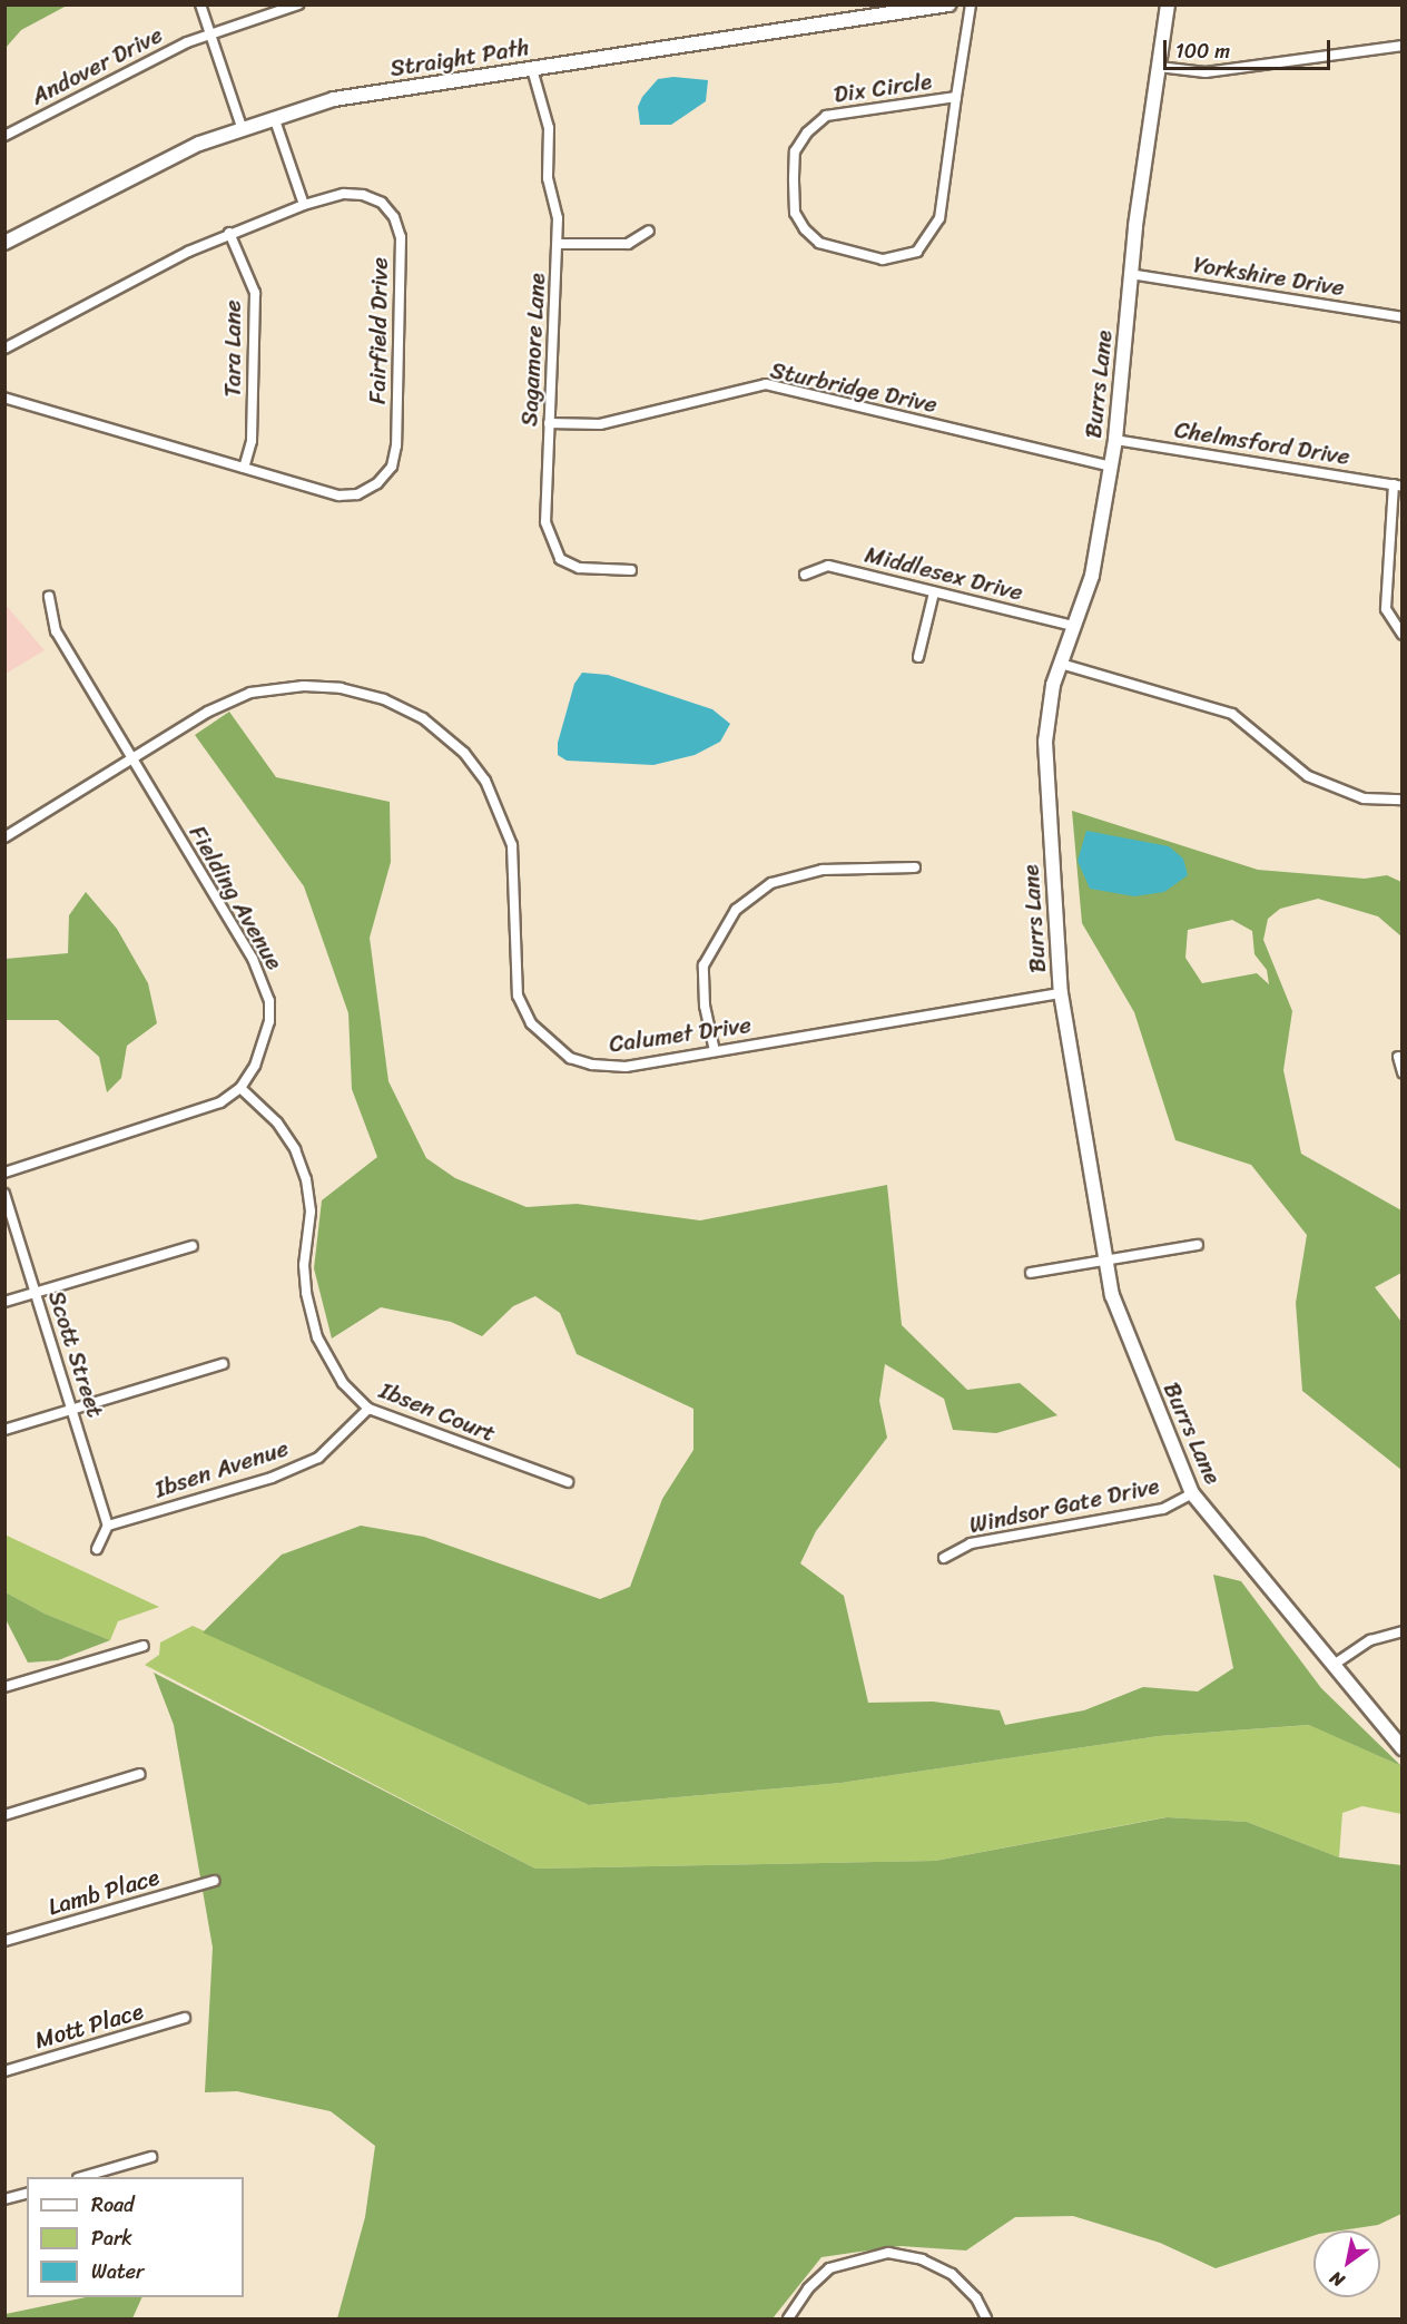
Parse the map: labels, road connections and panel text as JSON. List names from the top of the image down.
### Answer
{
  "streets": {
    "street": [
      "Straight Path",
      "Andover Drive",
      "Dix Circle",
      "Yorkshire Drive",
      "Fairfield Drive",
      "Tara Lane",
      "Sagamore Lane",
      "Burrs Lane",
      "Sturbridge Drive",
      "Chelmsford Drive",
      "Middlesex Drive",
      "Fielding Avenue",
      "Calumet Drive",
      "Scott Street",
      "Ibsen Court",
      "Ibsen Avenue",
      "Windsor Gate Drive",
      "Lamb Place",
      "Mott Place"
    ]
  },
  "crossings": [
    ["Straight Path", "Sagamore Lane"],
    ["Yorkshire Drive", "Burrs Lane"],
    ["Fairfield Drive", "Tara Lane"],
    ["Sagamore Lane", "Sturbridge Drive"],
    ["Burrs Lane", "Sturbridge Drive"],
    ["Burrs Lane", "Chelmsford Drive"],
    ["Burrs Lane", "Middlesex Drive"],
    ["Burrs Lane", "Calumet Drive"],
    ["Burrs Lane", "Windsor Gate Drive"],
    ["Fielding Avenue", "Calumet Drive"],
    ["Fielding Avenue", "Ibsen Court"],
    ["Scott Street", "Ibsen Avenue"],
    ["Ibsen Court", "Ibsen Avenue"]
  ],
  "legend": ["Road", "Park", "Water"],
  "scale_bar": "100 m",
  "north": "bottom left"
}
